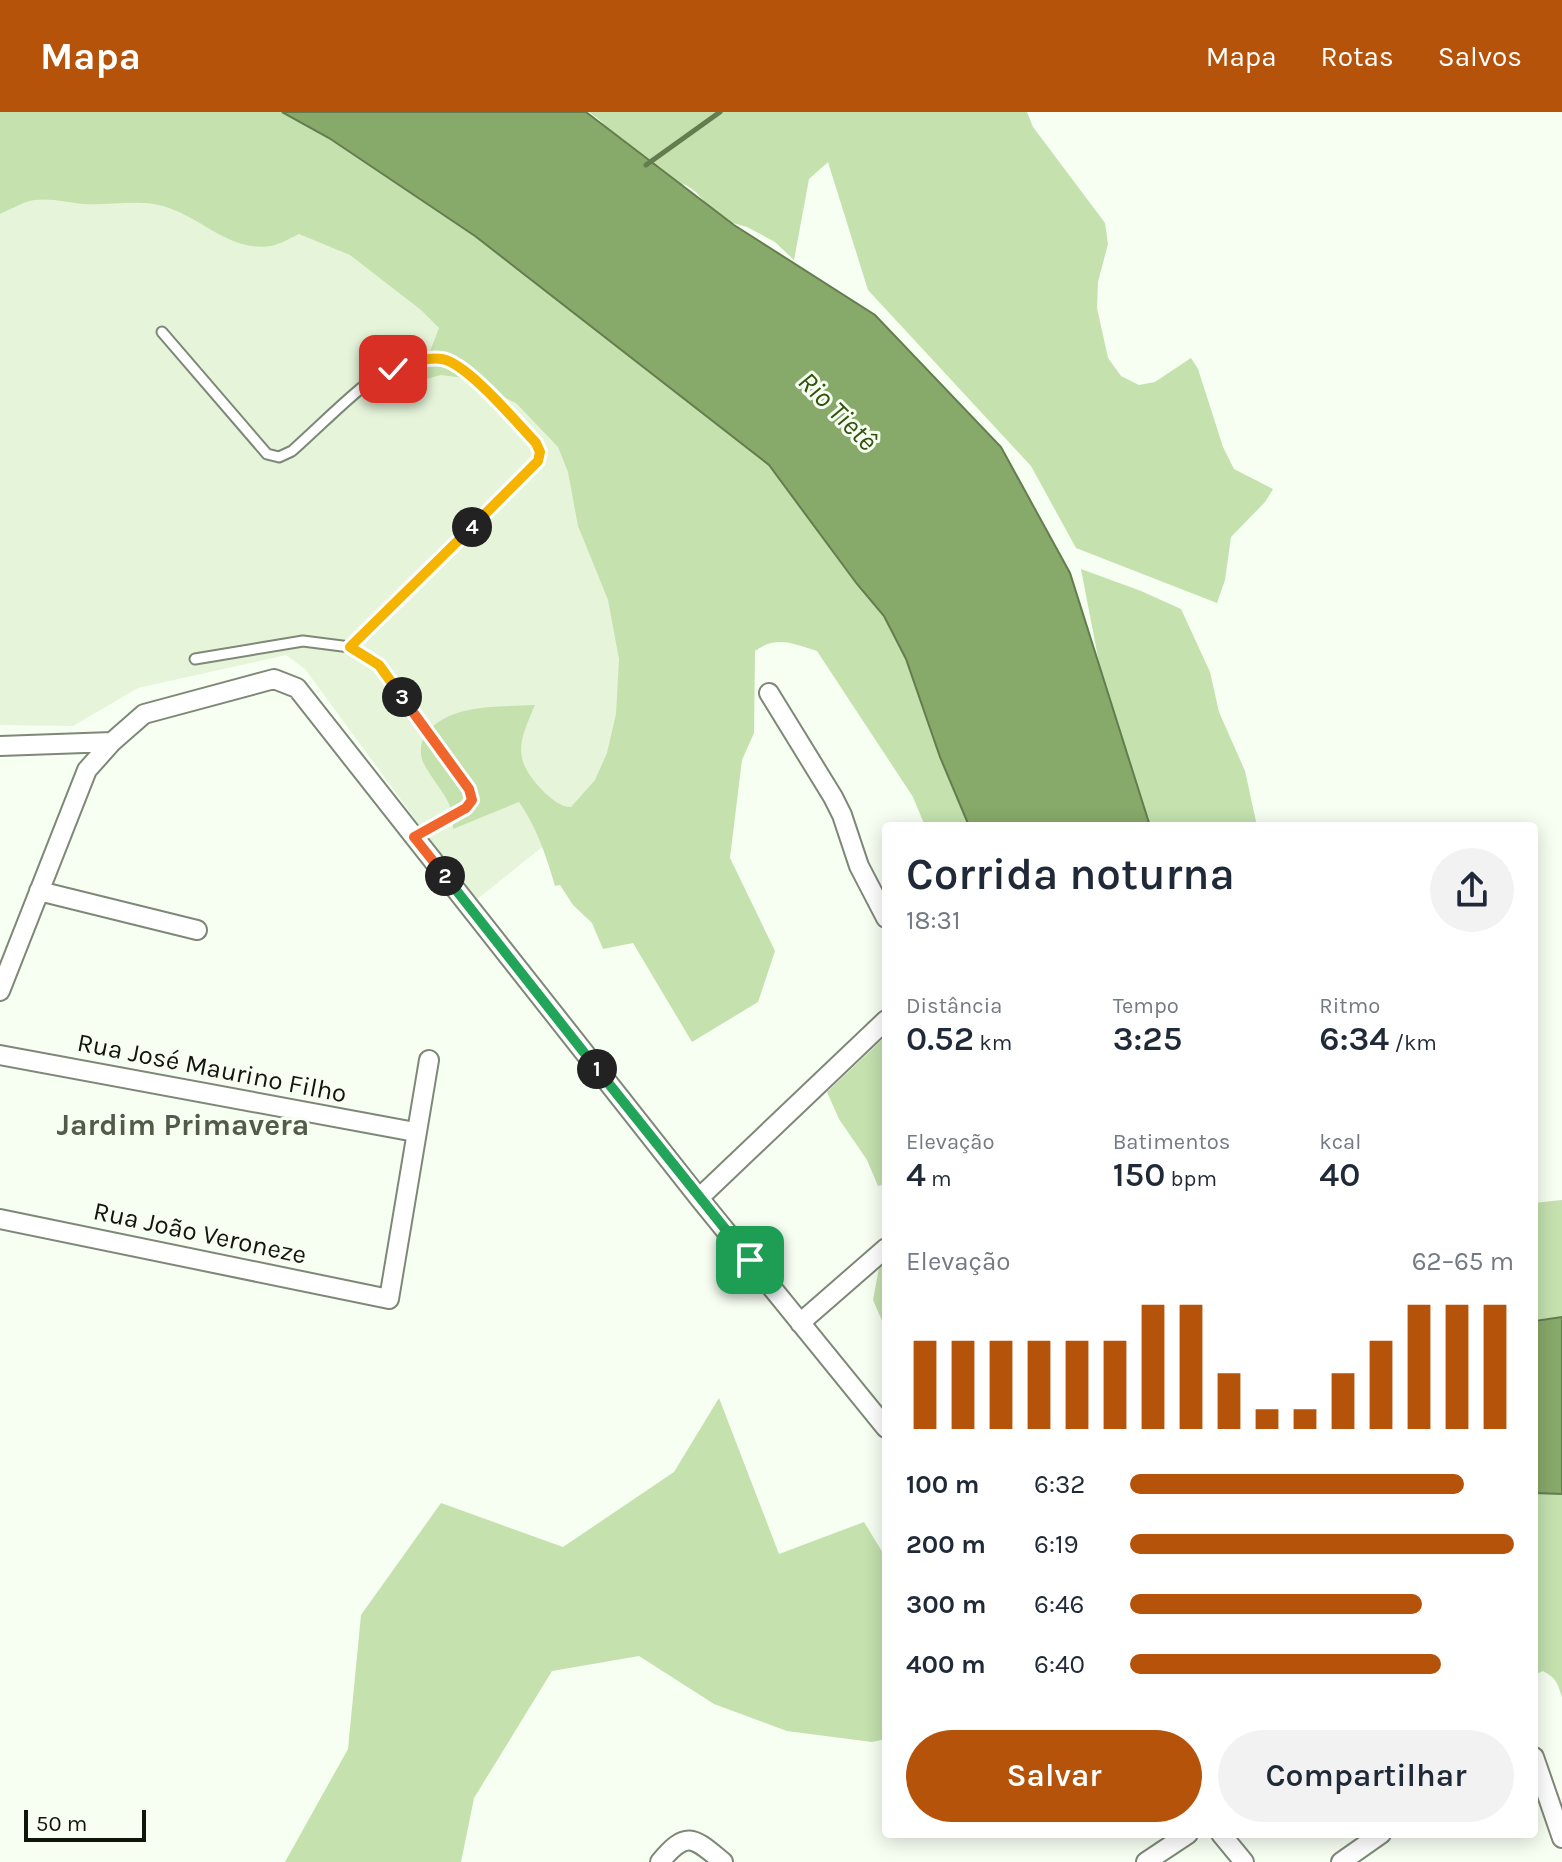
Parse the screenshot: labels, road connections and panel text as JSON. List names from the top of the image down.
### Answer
{
  "streets": {
    "street": ["Rua José Maurino Filho", "Rua João Veroneze"]
  },
  "crossings": [
    ["Rua José Maurino Filho", "Rua João Veroneze"]
  ],
  "districts": ["Jardim Primavera"],
  "water": ["Rio Tietê"],
  "scale_bar": "50 m",
  "page": {
    "header": "Mapa",
    "nav": ["Mapa", "Rotas", "Salvos"],
    "pins": [
      "4",
      "3",
      "2",
      "1"
    ],
    "heading": ["Corrida noturna", "18:31"],
    "stats": [
      ["Distância", "0.52 km"],
      ["Tempo", "3:25"],
      ["Ritmo", "6:34 /km"],
      ["Elevação", "4 m"],
      ["Batimentos", "150 bpm"],
      ["kcal", "40"]
    ],
    "chart": ["Elevação", "62–65 m"],
    "list": [
      {
        "name": "100 m",
        "note": "6:32"
      },
      {
        "name": "200 m",
        "note": "6:19"
      },
      {
        "name": "300 m",
        "note": "6:46"
      },
      {
        "name": "400 m",
        "note": "6:40"
      }
    ],
    "buttons": ["Salvar", "Compartilhar"],
    "scale": "50 m"
  }
}
